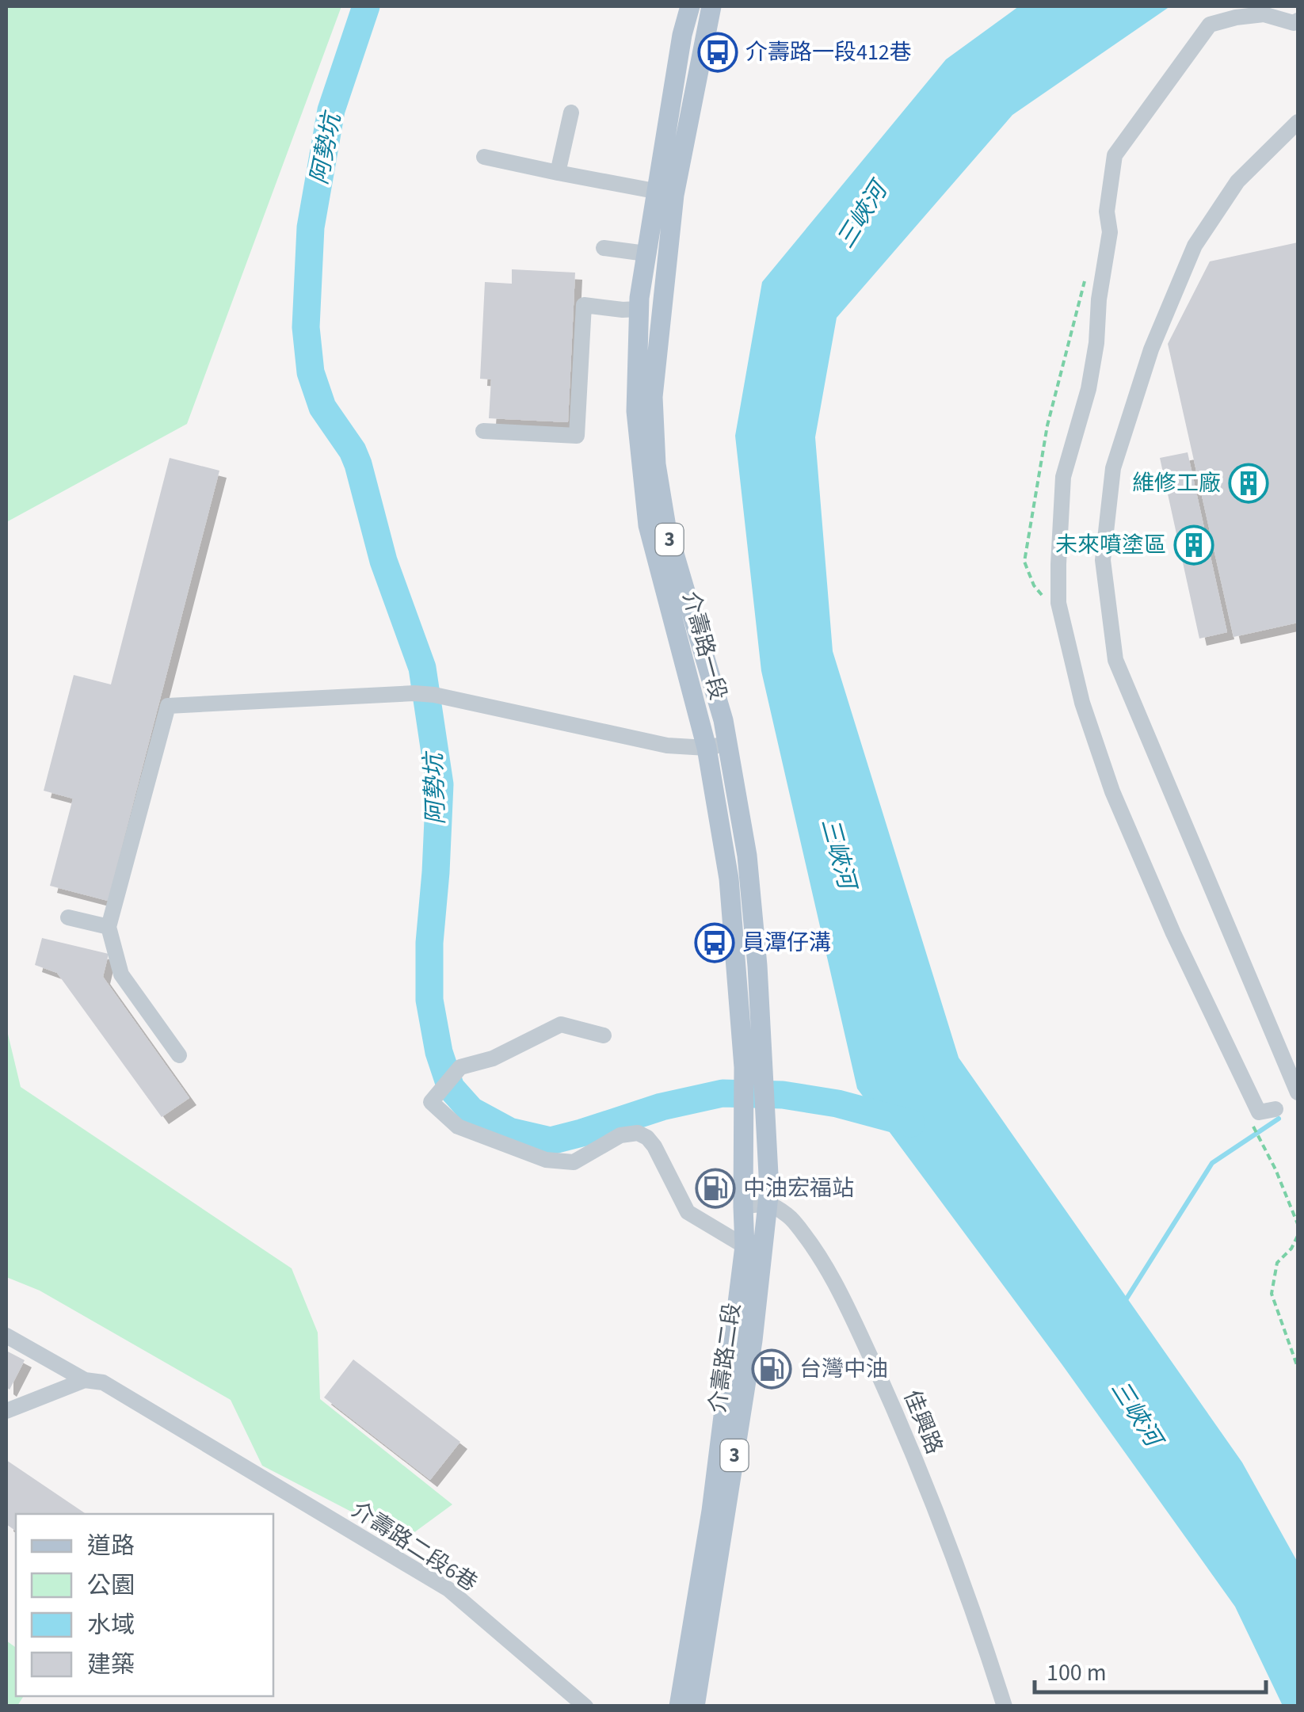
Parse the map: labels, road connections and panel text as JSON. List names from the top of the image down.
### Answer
{
  "streets": {
    "main road": ["3", "介壽路一段", "介壽路二段"],
    "street": ["佳興路", "介壽路二段6巷"]
  },
  "crossings": [
    ["介壽路一段", "介壽路二段"],
    ["介壽路一段", "佳興路"],
    ["介壽路二段", "佳興路"]
  ],
  "water": ["阿勢坑", "三峽河"],
  "places": {
    "bus stop": ["介壽路一段412巷", "員潭仔溝"],
    "building": ["維修工廠", "未來噴塗區"],
    "fuel station": ["中油宏福站", "台灣中油"]
  },
  "legend": [
    "道路",
    "公園",
    "水域",
    "建築"
  ],
  "scale_bar": "100 m"
}
